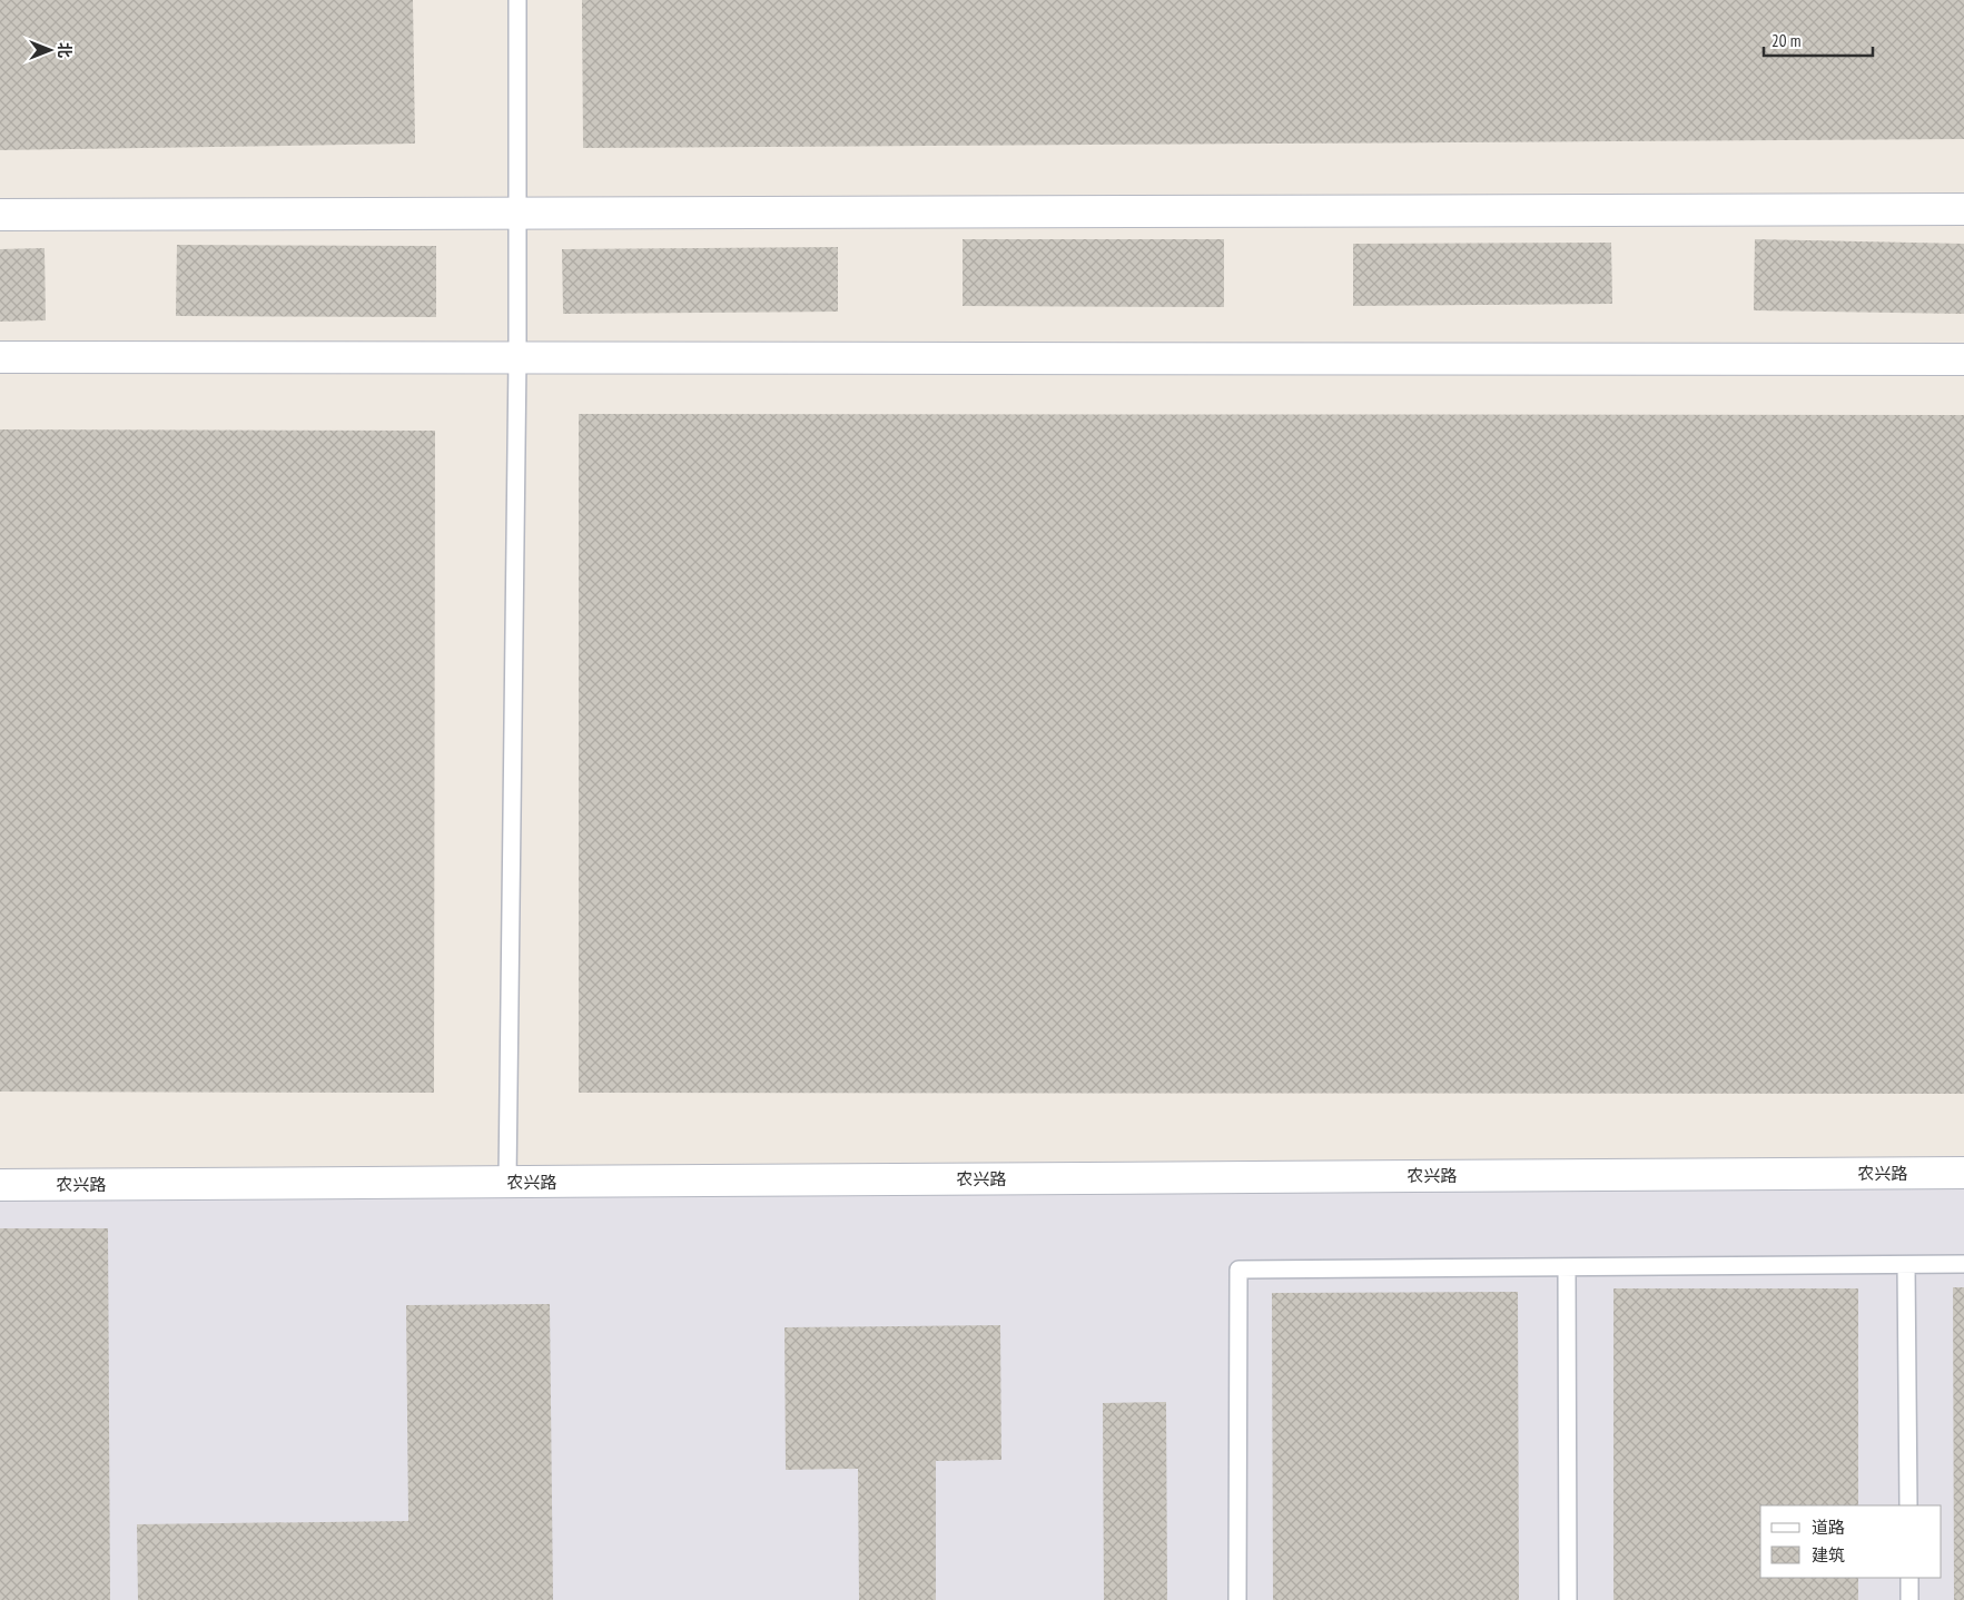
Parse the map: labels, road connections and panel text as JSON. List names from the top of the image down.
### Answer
{
  "streets": {
    "street": ["农兴路"]
  },
  "legend": ["道路", "建筑"],
  "scale_bar": "20 m",
  "north": "right"
}
